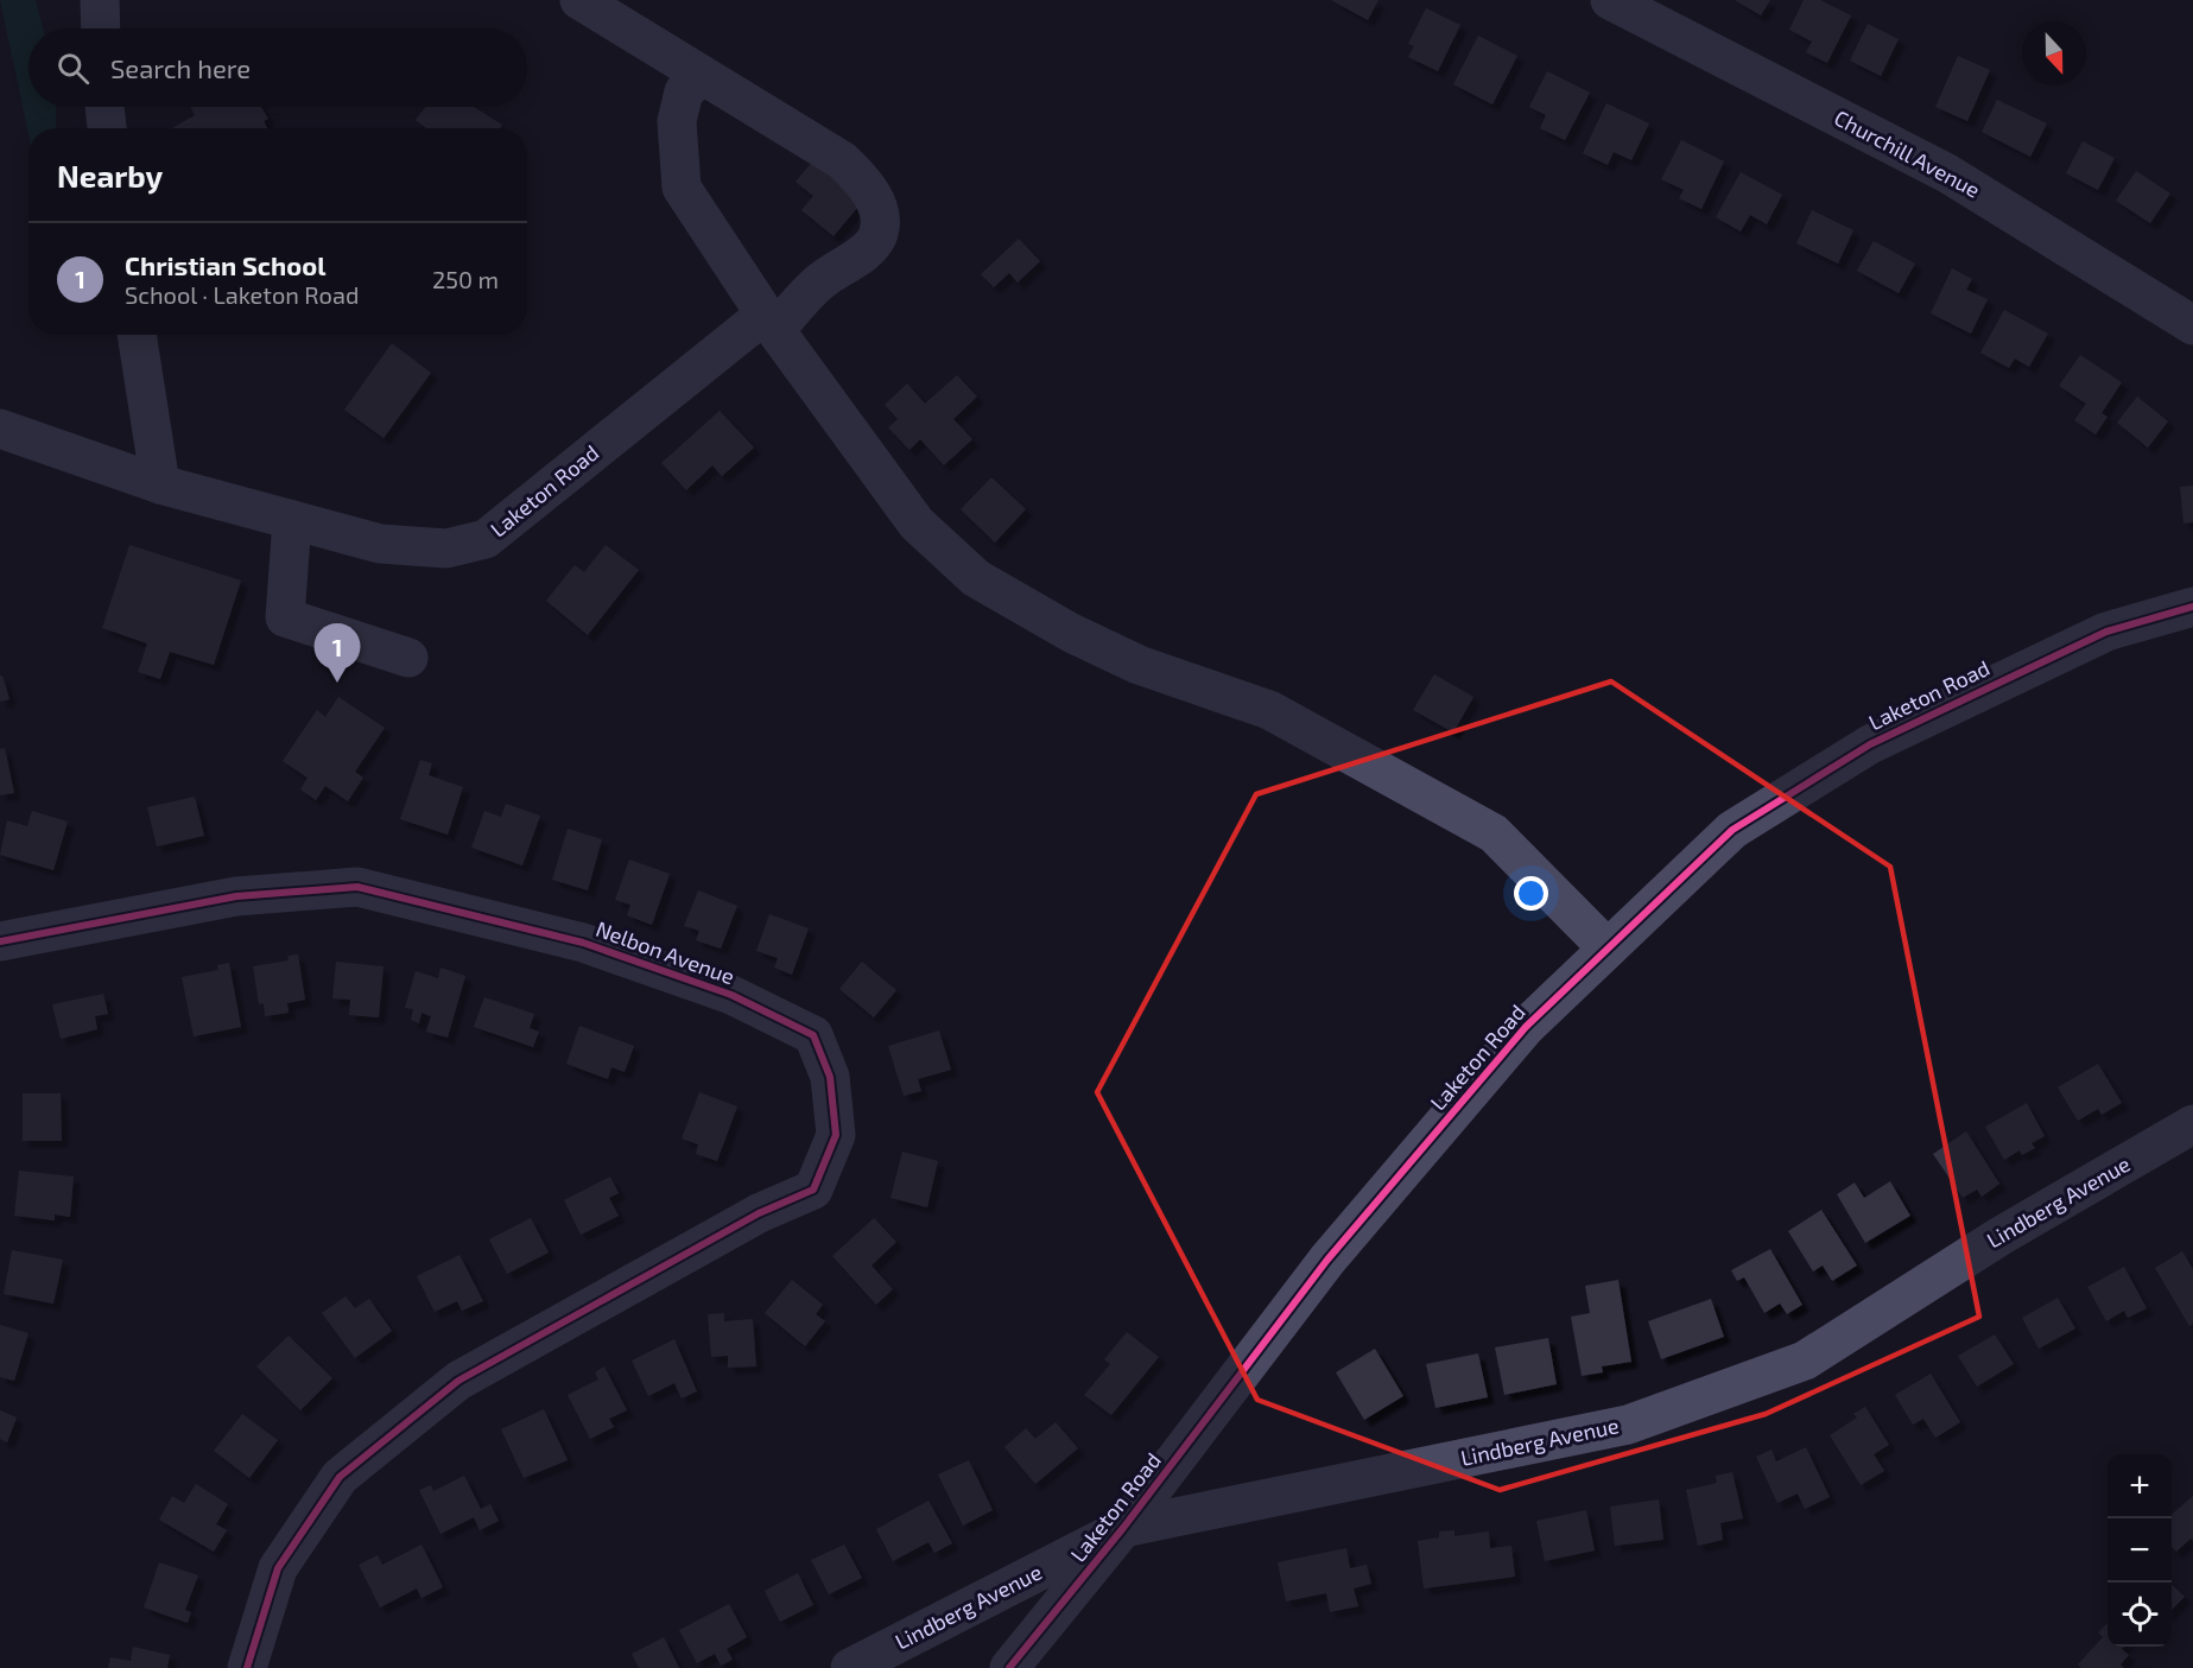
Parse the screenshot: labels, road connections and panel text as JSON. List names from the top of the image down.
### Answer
{
  "streets": {
    "street": [
      "Churchill Avenue",
      "Laketon Road",
      "Nelbon Avenue",
      "Lindberg Avenue"
    ]
  },
  "crossings": [
    ["Laketon Road", "Lindberg Avenue"]
  ],
  "north": "bottom",
  "page": {
    "search": "Search here",
    "heading": "Nearby",
    "list": [
      {
        "mark": "1",
        "name": "Christian School",
        "note": "School · Laketon Road",
        "value": "250 m"
      }
    ],
    "pins": "1",
    "map_buttons": ["+", "−"]
  }
}
